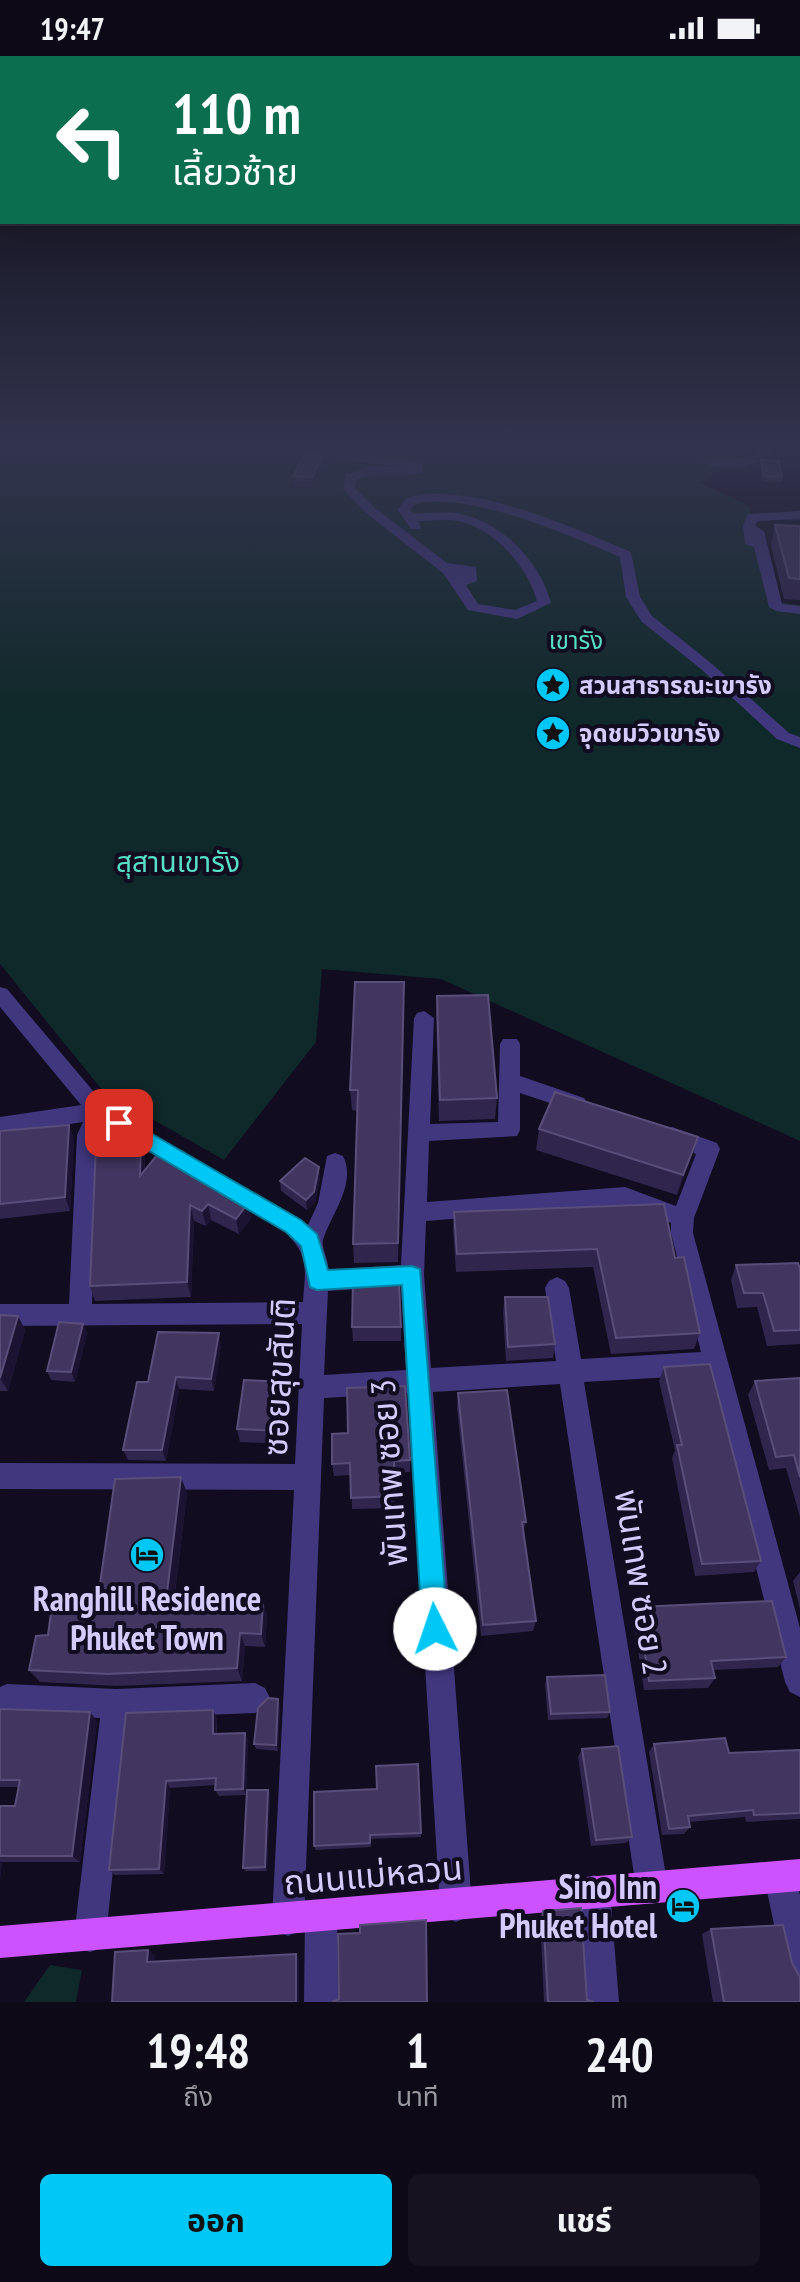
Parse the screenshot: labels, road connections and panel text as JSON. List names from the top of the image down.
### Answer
{
  "streets": {
    "main road": ["ถนนแม่หลวน"],
    "street": ["ซอยสุขสันติ", "พันเทพ ซอย 3", "พันเทพ ซอย 2"]
  },
  "crossings": [
    ["ซอยสุขสันติ", "ถนนแม่หลวน"],
    ["พันเทพ ซอย 3", "ถนนแม่หลวน"],
    ["พันเทพ ซอย 2", "ถนนแม่หลวน"]
  ],
  "parks": ["เขารัง", "สุสานเขารัง"],
  "places": {
    "place": ["สวนสาธารณะเขารัง", "จุดชมวิวเขารัง"],
    "hotel": ["Ranghill Residence Phuket Town", "Sino Inn Phuket Hotel"]
  },
  "page": {
    "status": "19:47",
    "turn": ["110 m", "เลี้ยวซ้าย"],
    "eta": [
      "19:48",
      "ถึง",
      "1",
      "นาที",
      "240",
      "m"
    ],
    "buttons": ["ออก", "แชร์"]
  }
}
